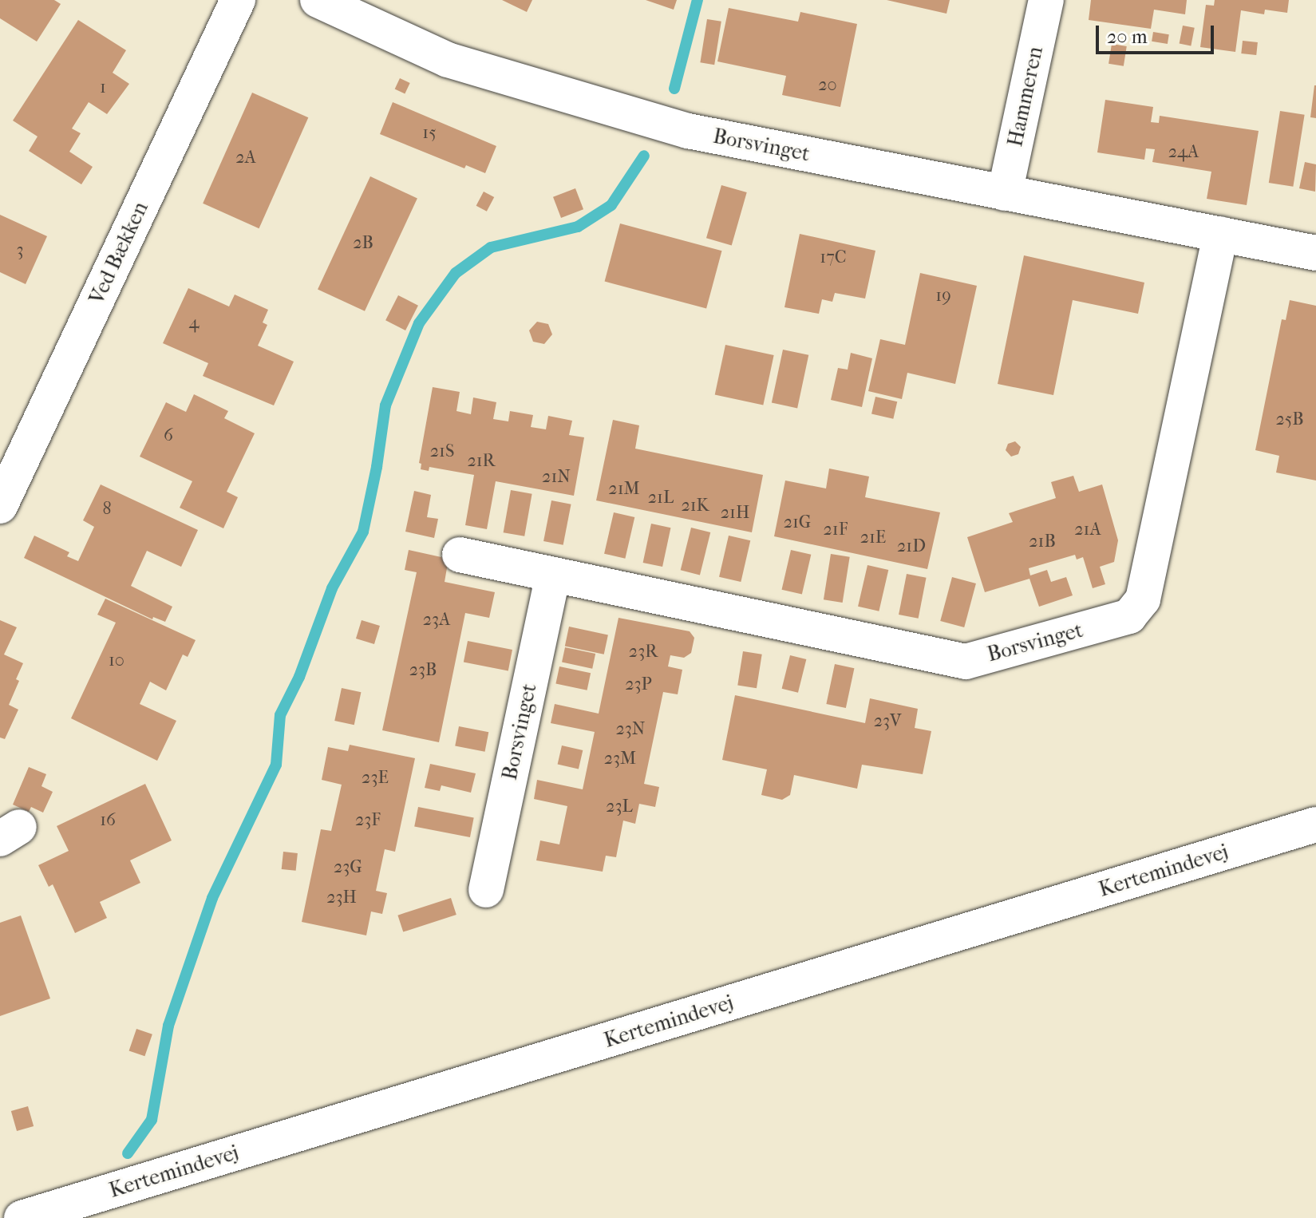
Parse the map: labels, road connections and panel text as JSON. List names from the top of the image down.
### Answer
{
  "streets": {
    "street": [
      "Hammeren",
      "Borsvinget",
      "Ved Bækken",
      "Kertemindevej"
    ]
  },
  "crossings": [
    ["Hammeren", "Borsvinget"]
  ],
  "house_numbers": [
    "20",
    "1",
    "15",
    "24A",
    "2A",
    "2B",
    "3",
    "17C",
    "19",
    "4",
    "25B",
    "6",
    "21S",
    "21R",
    "21N",
    "21M",
    "21L",
    "21K",
    "8",
    "21H",
    "21G",
    "21F",
    "21A",
    "21E",
    "21B",
    "21D",
    "23A",
    "23R",
    "10",
    "23B",
    "23P",
    "23V",
    "23N",
    "23M",
    "23E",
    "23L",
    "16",
    "23F",
    "23G",
    "23H"
  ],
  "scale_bar": "20 m"
}
